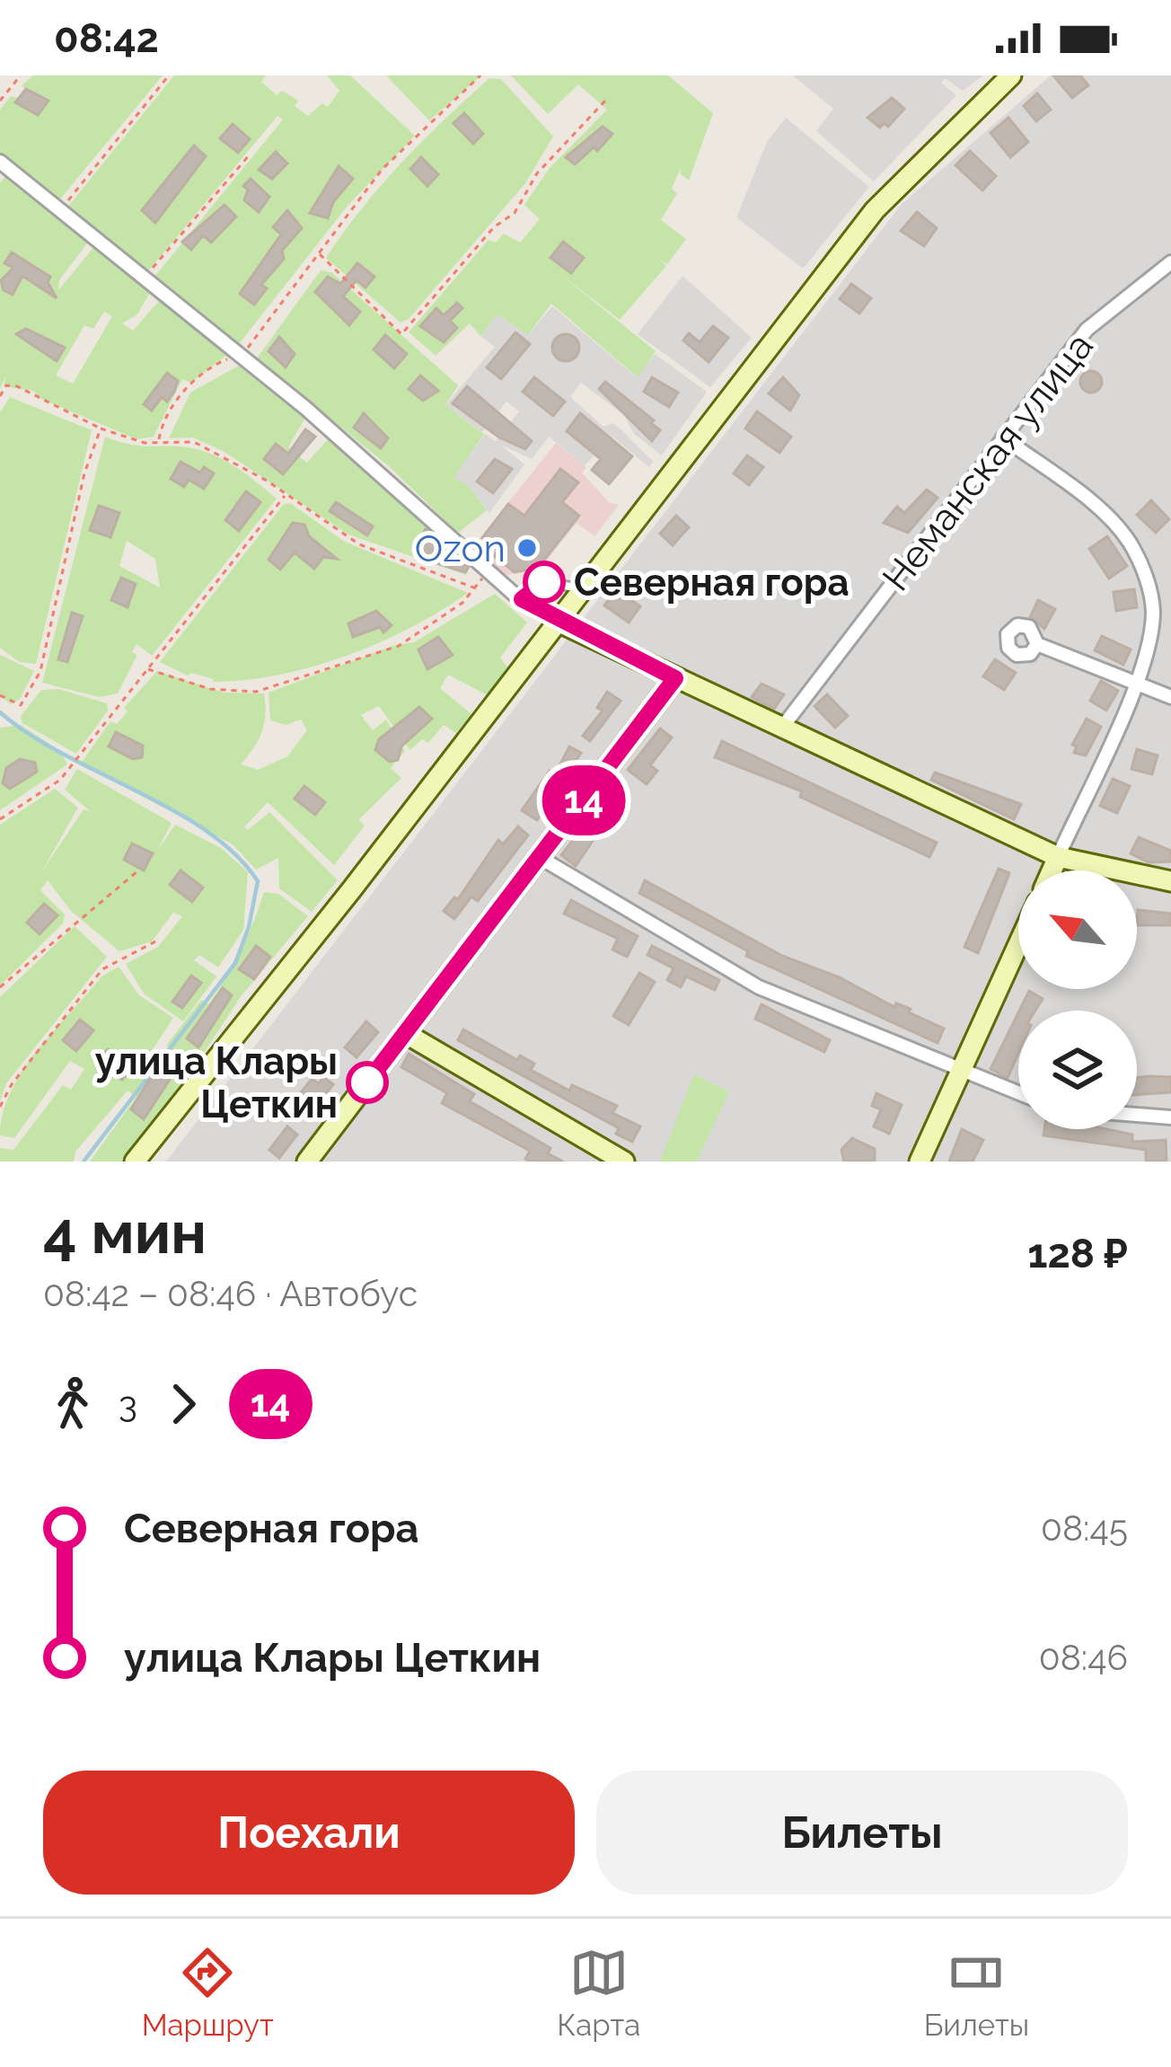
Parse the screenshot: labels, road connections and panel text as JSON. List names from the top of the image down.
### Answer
{
  "streets": {
    "street": ["Неманская улица"]
  },
  "places": ["Ozon", "Северная гора", "улица Клары Цеткин"],
  "lines": ["bus line 14"],
  "north": "top left",
  "page": {
    "status": "08:42",
    "on_map": "14",
    "heading": ["4 мин", "08:42 – 08:46 · Автобус", "128 ₽"],
    "legs": ["3", "14"],
    "list": [
      {
        "name": "Северная гора",
        "value": "08:45"
      },
      {
        "name": "улица Клары Цеткин",
        "value": "08:46"
      }
    ],
    "buttons": ["Поехали", "Билеты"],
    "tabs": ["Маршрут", "Карта", "Билеты"]
  }
}
